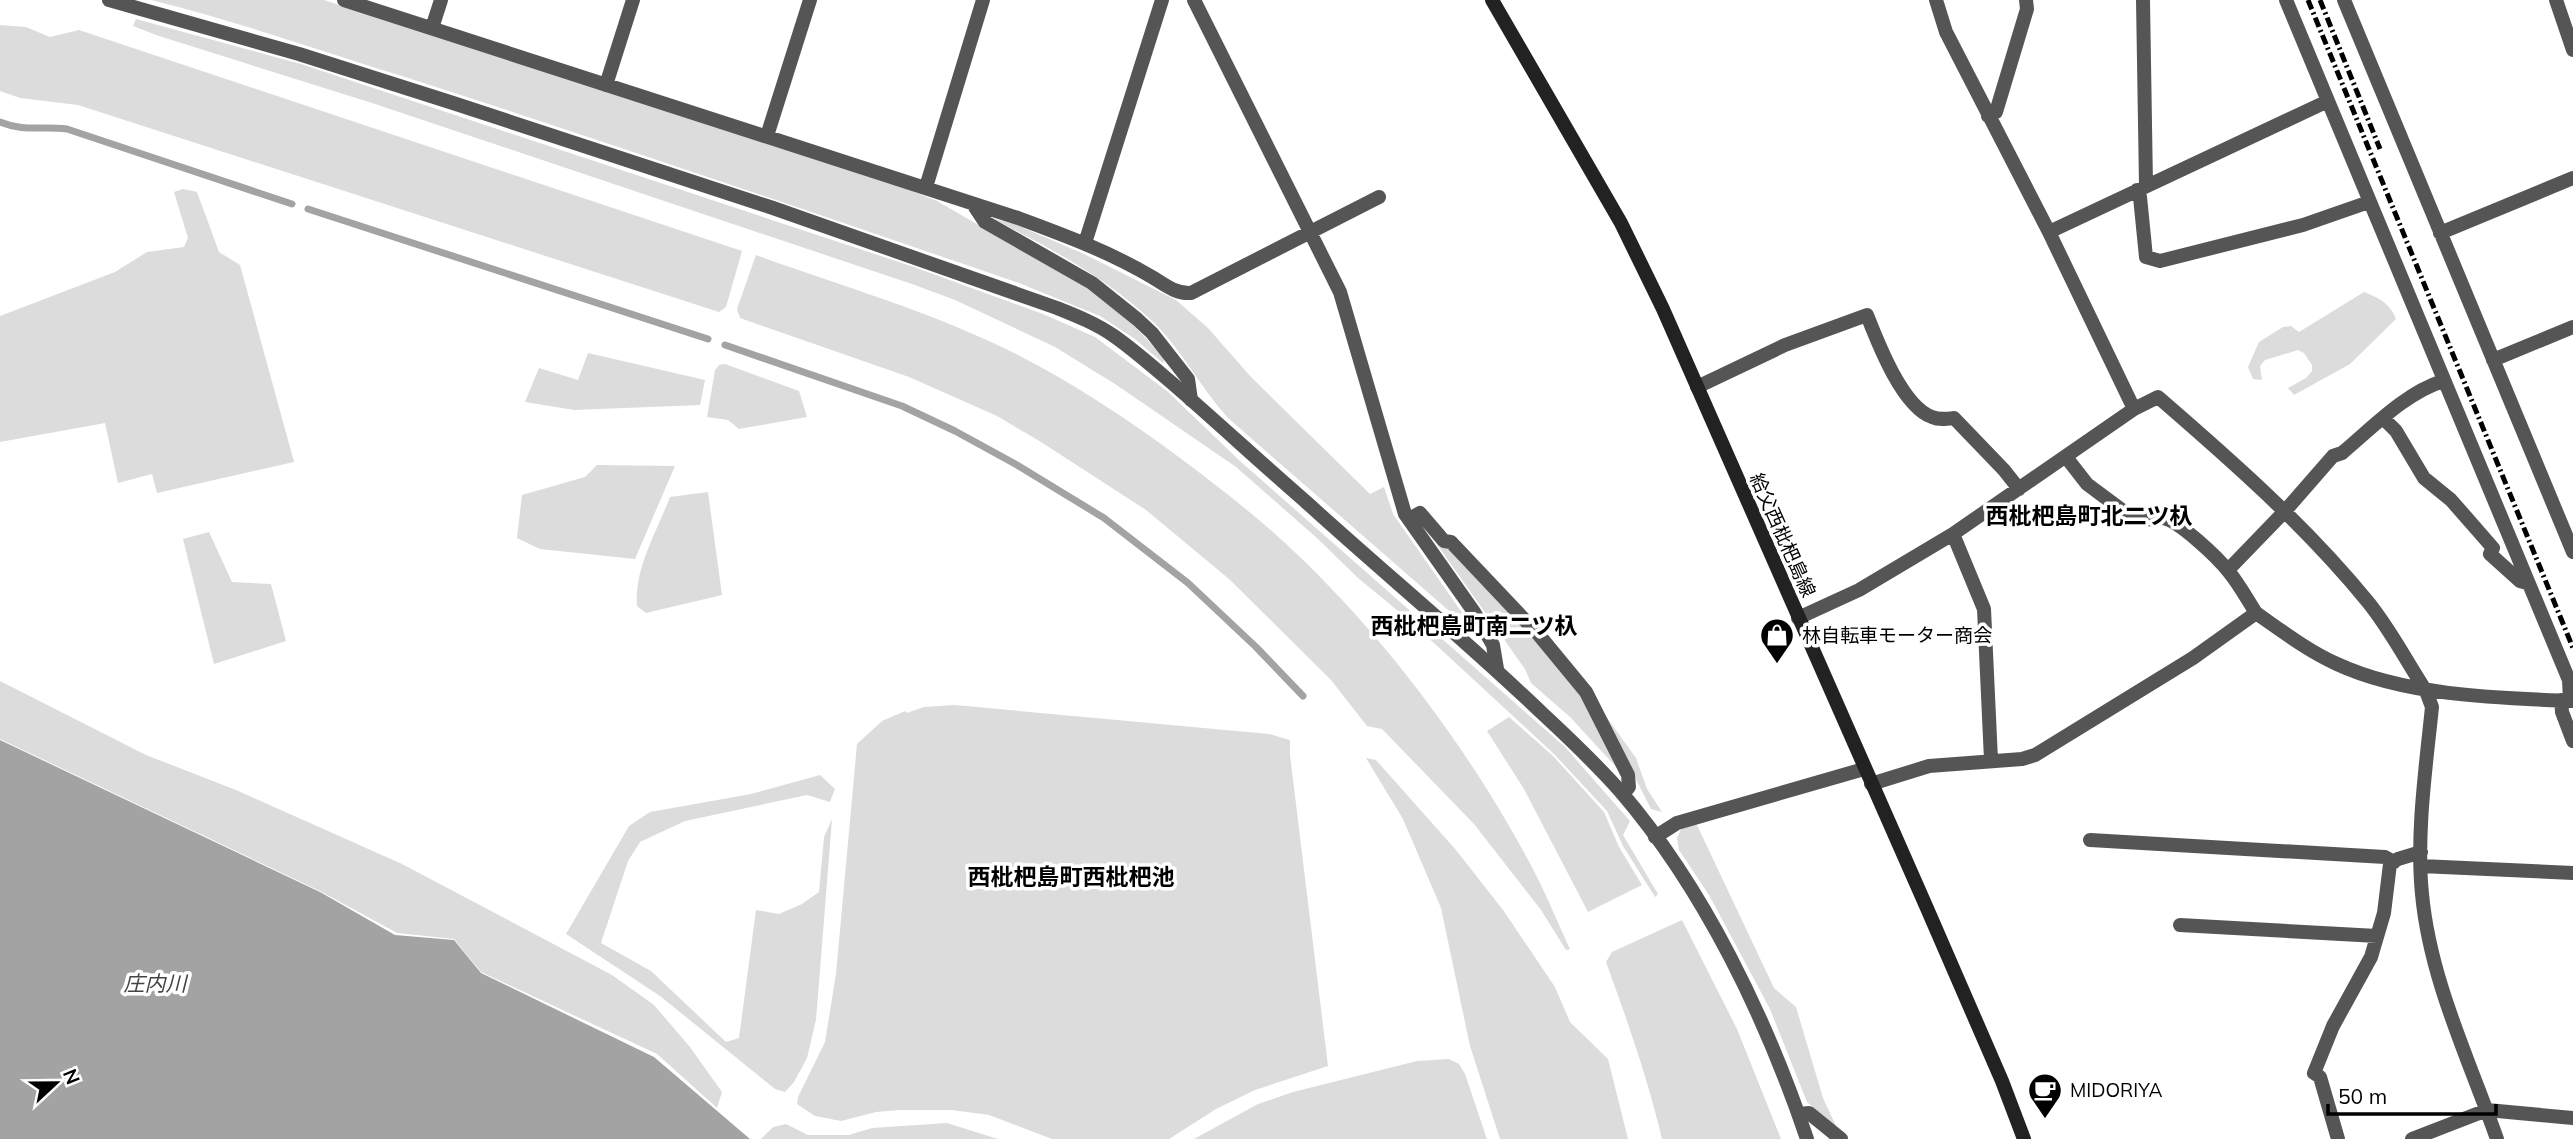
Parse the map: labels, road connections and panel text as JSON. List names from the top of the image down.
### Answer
{
  "streets": {
    "main road": ["給父西枇杷島線"]
  },
  "districts": ["西枇杷島町北二ツ杁", "西枇杷島町南二ツ杁", "西枇杷島町西枇杷池"],
  "water": ["庄内川"],
  "places": {
    "shop": ["林自転車モーター商会"],
    "cafe": ["MIDORIYA"]
  },
  "scale_bar": "50 m",
  "north": "right"
}
